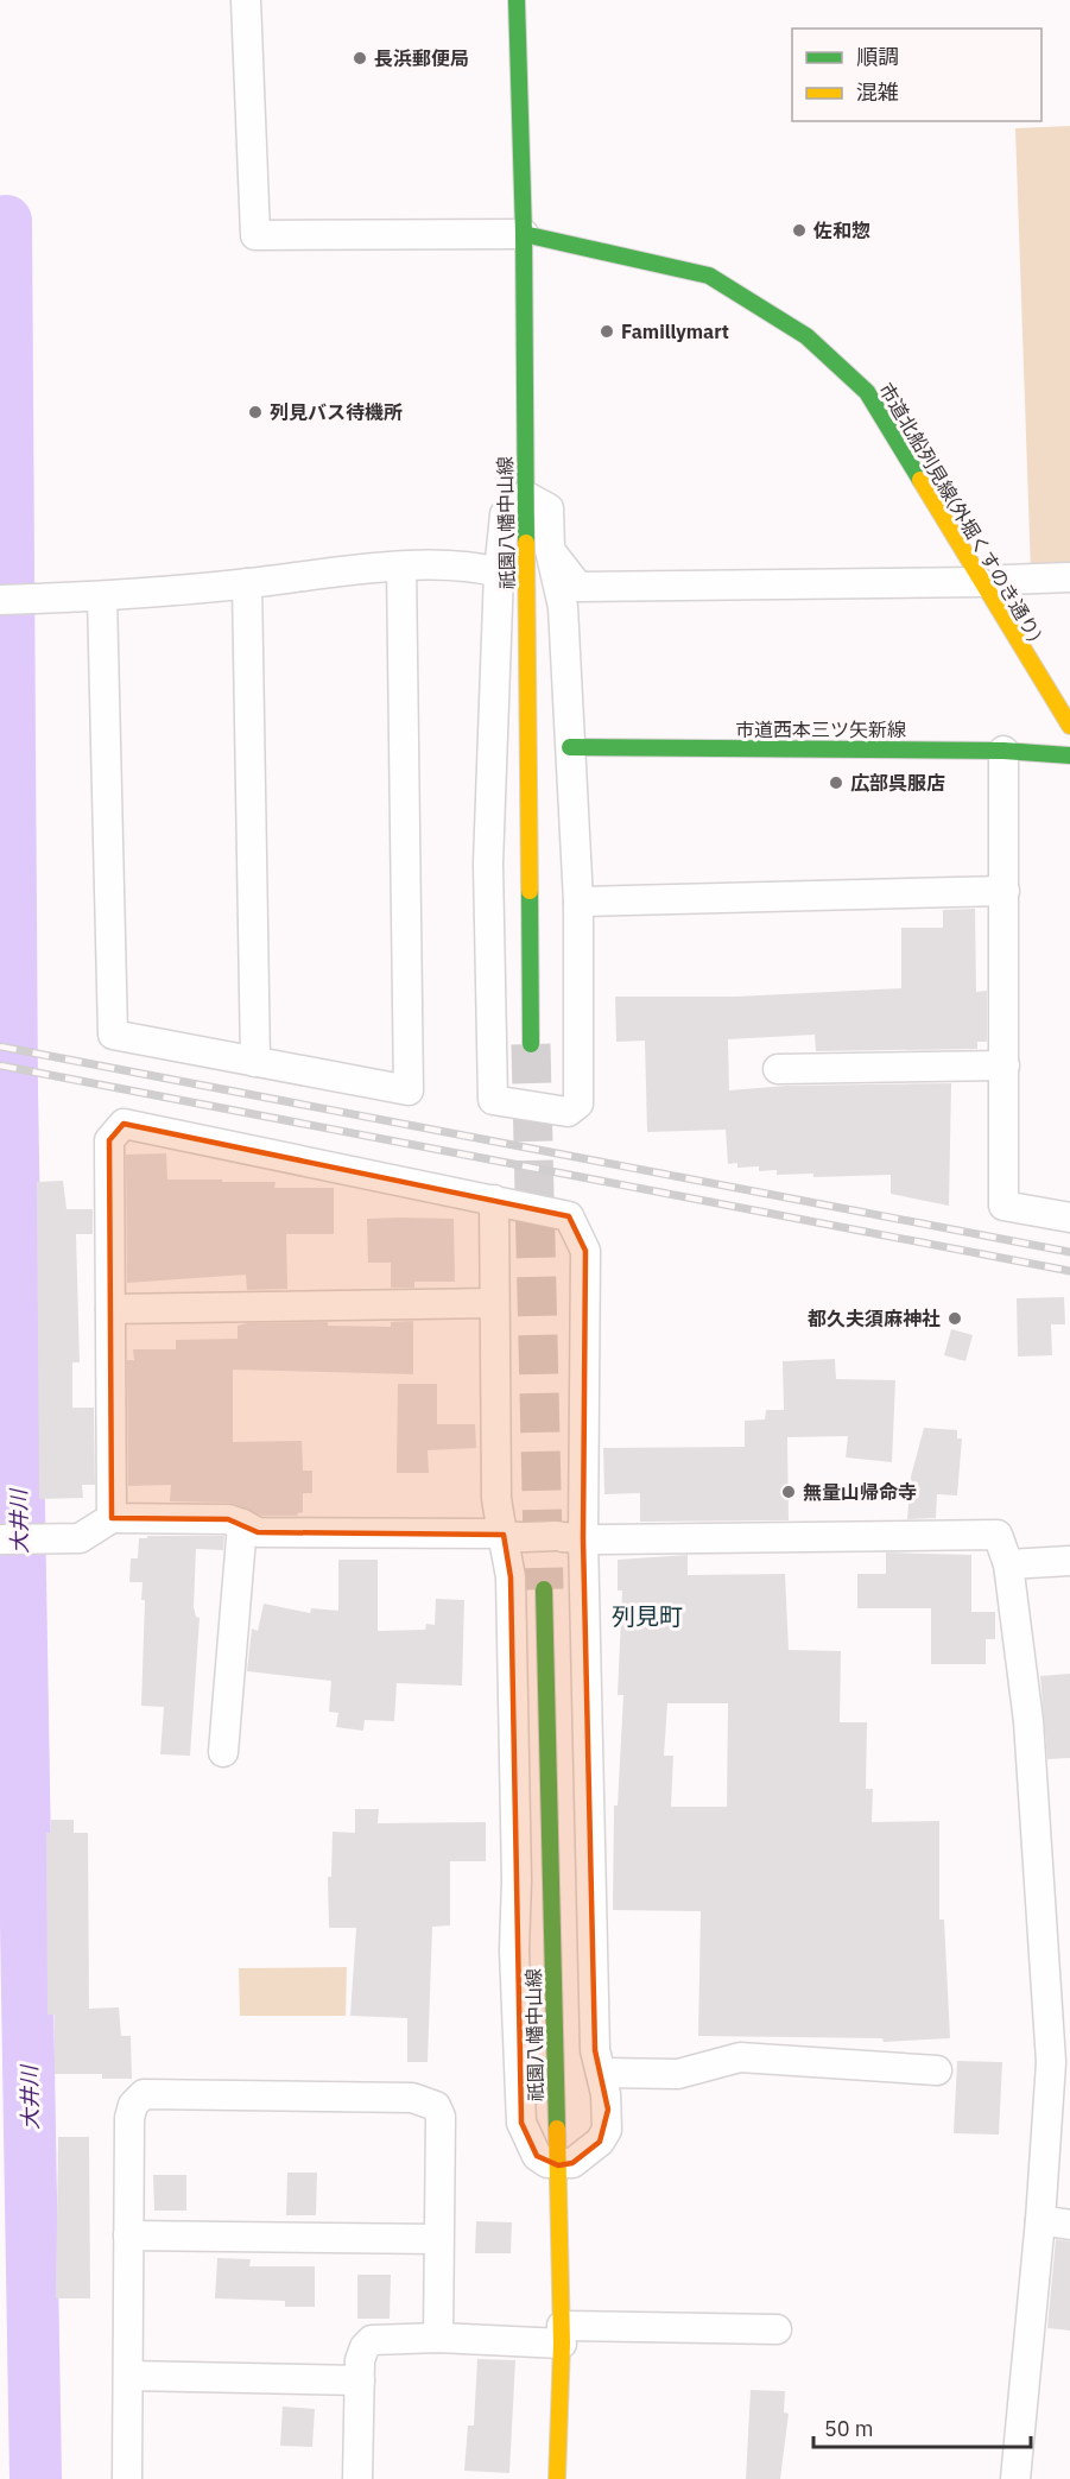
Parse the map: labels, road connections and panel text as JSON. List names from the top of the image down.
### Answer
{
  "streets": {
    "main road": ["市道北船列見線(外堀くすのき通り)", "祇園八幡中山線", "市道西本三ツ矢新線"]
  },
  "crossings": [
    ["市道北船列見線(外堀くすのき通り)", "祇園八幡中山線"]
  ],
  "districts": ["列見町"],
  "water": ["大井川"],
  "places": [
    "長浜郵便局",
    "佐和惣",
    "Famillymart",
    "列見バス待機所",
    "広部呉服店",
    "都久夫須麻神社",
    "無量山帰命寺"
  ],
  "legend": ["順調", "混雑"],
  "scale_bar": "50 m"
}
